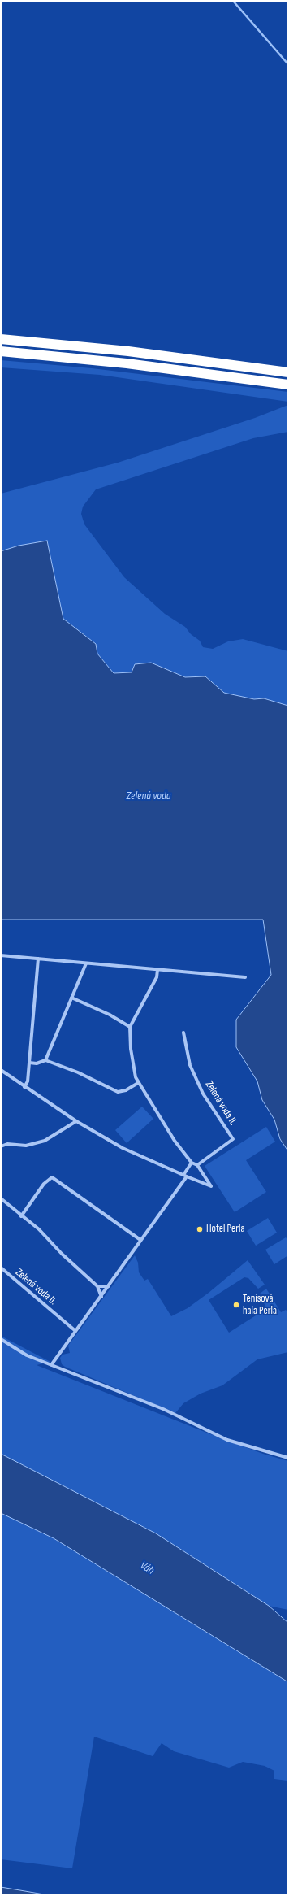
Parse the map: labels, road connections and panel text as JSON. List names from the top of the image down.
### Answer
{
  "streets": {
    "street": ["Zelená voda II."]
  },
  "water": ["Zelená voda", "Váh"],
  "places": ["Hotel Perla", "Tenisová hala Perla"]
}
